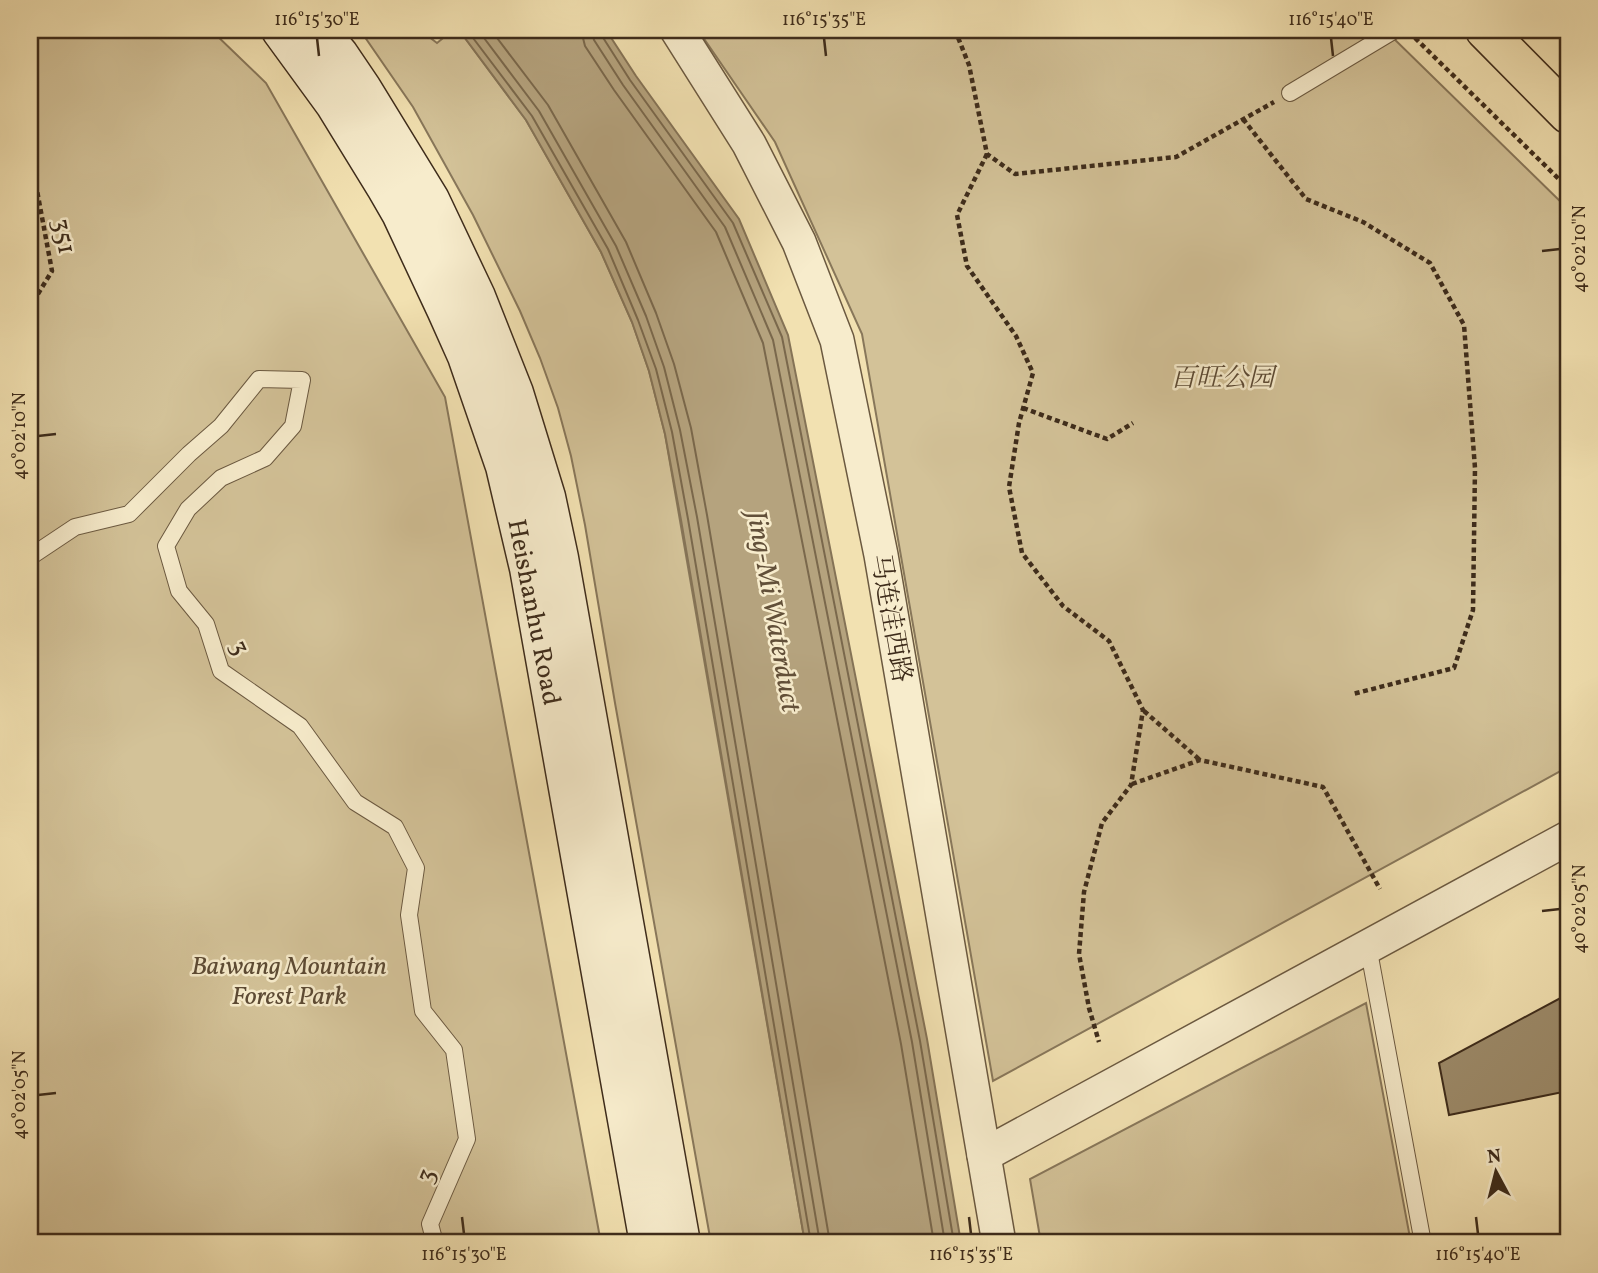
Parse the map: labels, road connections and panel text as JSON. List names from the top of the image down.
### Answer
{
  "streets": {
    "main road": ["Heishanhu Road"],
    "street": ["马连洼西路"],
    "lane": ["3"],
    "path": ["351"]
  },
  "water": ["Jing-Mi Waterduct"],
  "parks": ["百旺公园", "Baiwang Mountain Forest Park"],
  "north": "top",
  "coordinates": [
    "116°15'30\"E",
    "116°15'35\"E",
    "116°15'40\"E",
    "40°02'10\"N",
    "40°02'05\"N"
  ]
}
